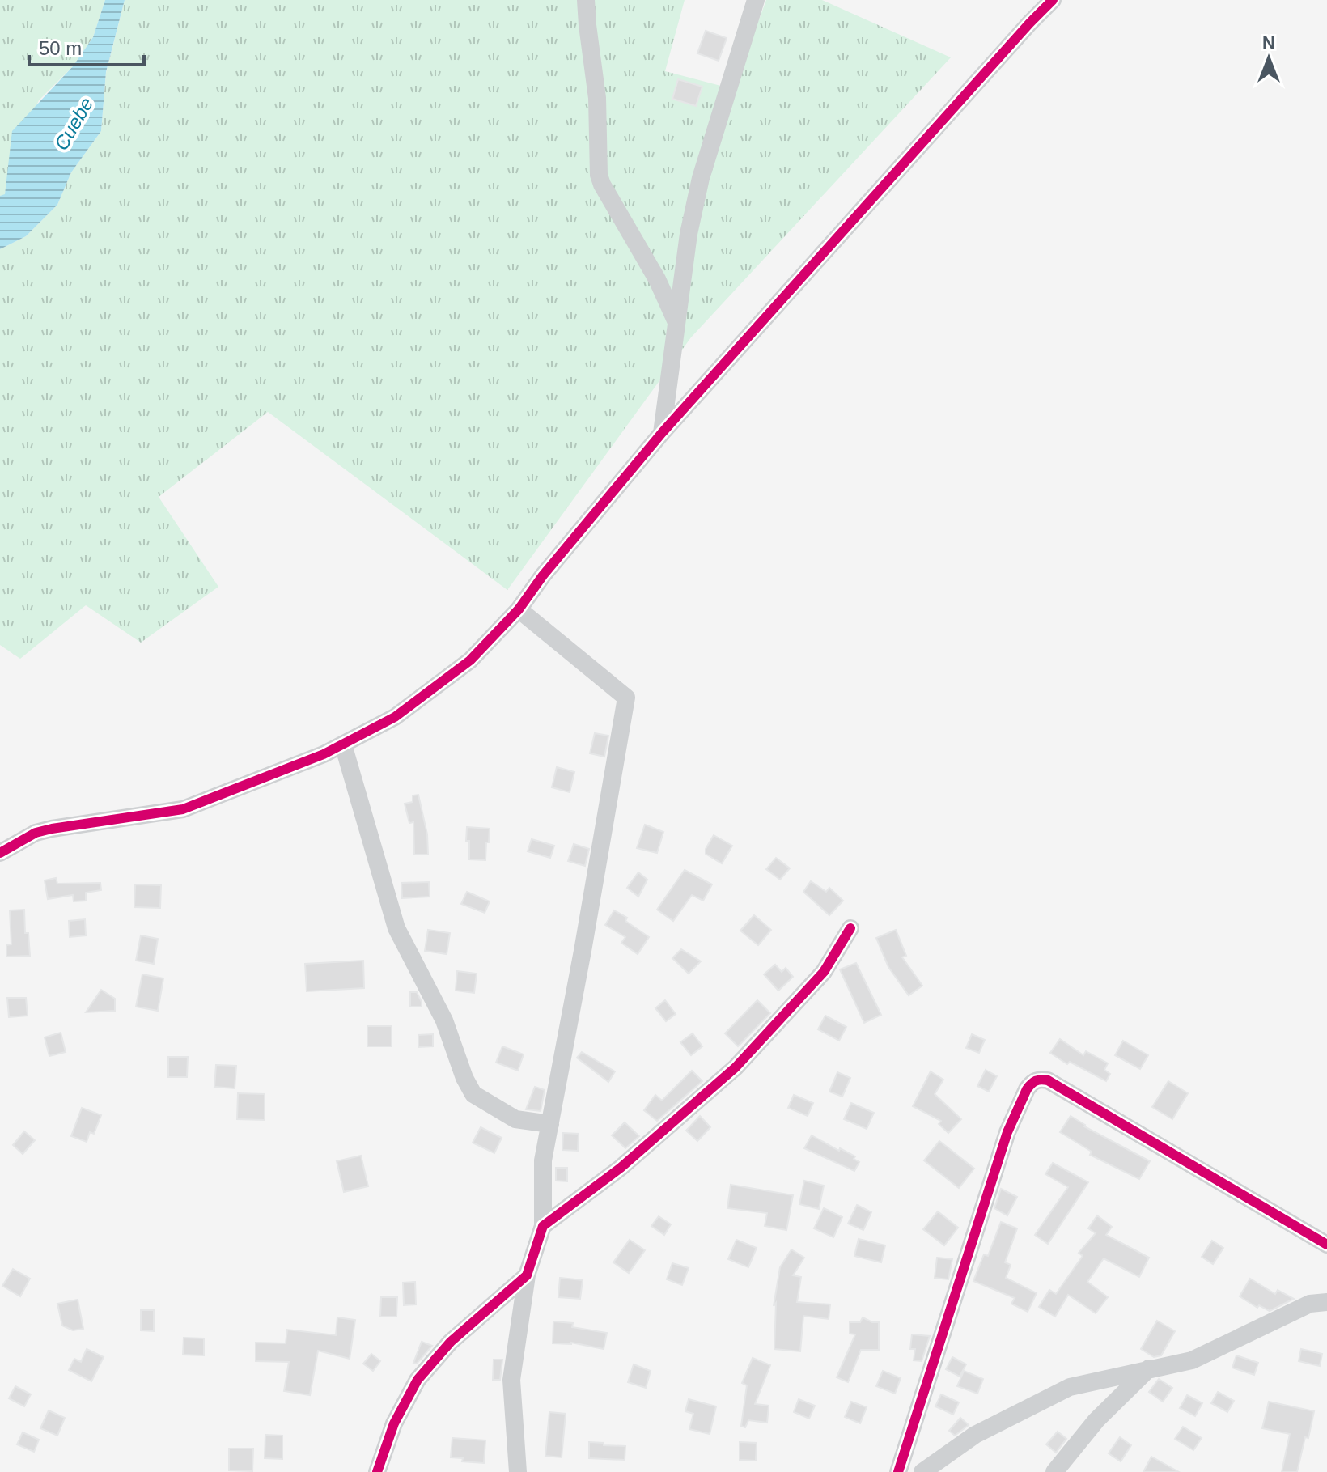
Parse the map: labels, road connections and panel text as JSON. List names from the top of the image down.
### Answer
{
  "water": ["Cuebe"],
  "scale_bar": "50 m",
  "north": "top"
}
